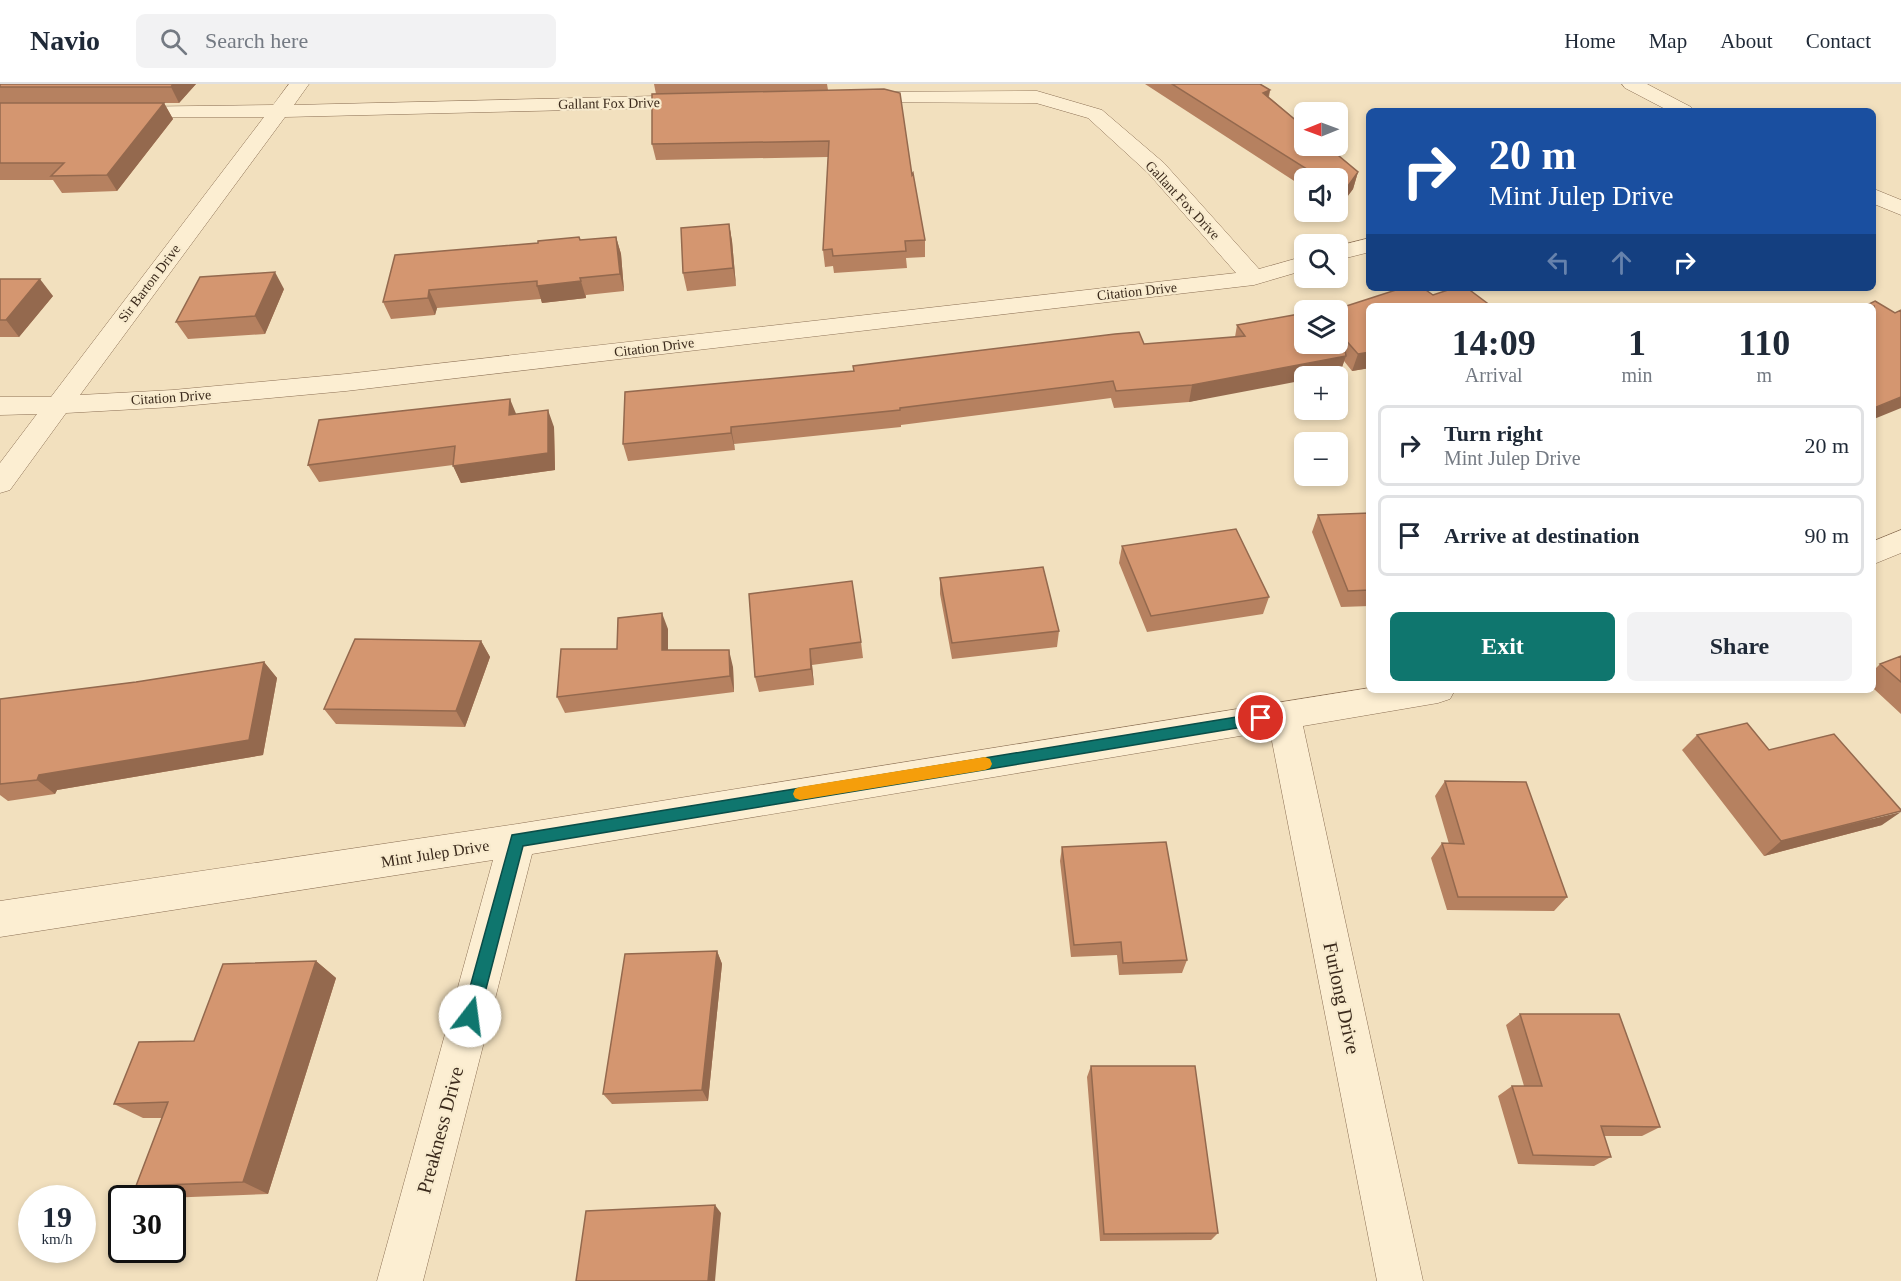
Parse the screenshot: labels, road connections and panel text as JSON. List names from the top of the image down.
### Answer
{
  "streets": {
    "street": [
      "Gallant Fox Drive",
      "Sir Barton Drive",
      "Citation Drive",
      "Mint Julep Drive",
      "Furlong Drive",
      "Preakness Drive"
    ]
  },
  "crossings": [
    ["Gallant Fox Drive", "Sir Barton Drive"],
    ["Gallant Fox Drive", "Citation Drive"],
    ["Sir Barton Drive", "Citation Drive"],
    ["Mint Julep Drive", "Furlong Drive"],
    ["Mint Julep Drive", "Preakness Drive"]
  ],
  "north": "left",
  "page": {
    "header": "Navio",
    "search": "Search here",
    "nav": [
      "Home",
      "Map",
      "About",
      "Contact"
    ],
    "map_buttons": ["+", "−"],
    "turn": ["20 m", "Mint Julep Drive"],
    "eta": [
      "14:09",
      "Arrival",
      "1",
      "min",
      "110",
      "m"
    ],
    "list": [
      {
        "name": "Turn right",
        "note": "Mint Julep Drive",
        "value": "20 m"
      },
      {
        "name": "Arrive at destination",
        "value": "90 m"
      }
    ],
    "buttons": ["Exit", "Share"],
    "speed": "19 km/h",
    "limit": "30"
  }
}
